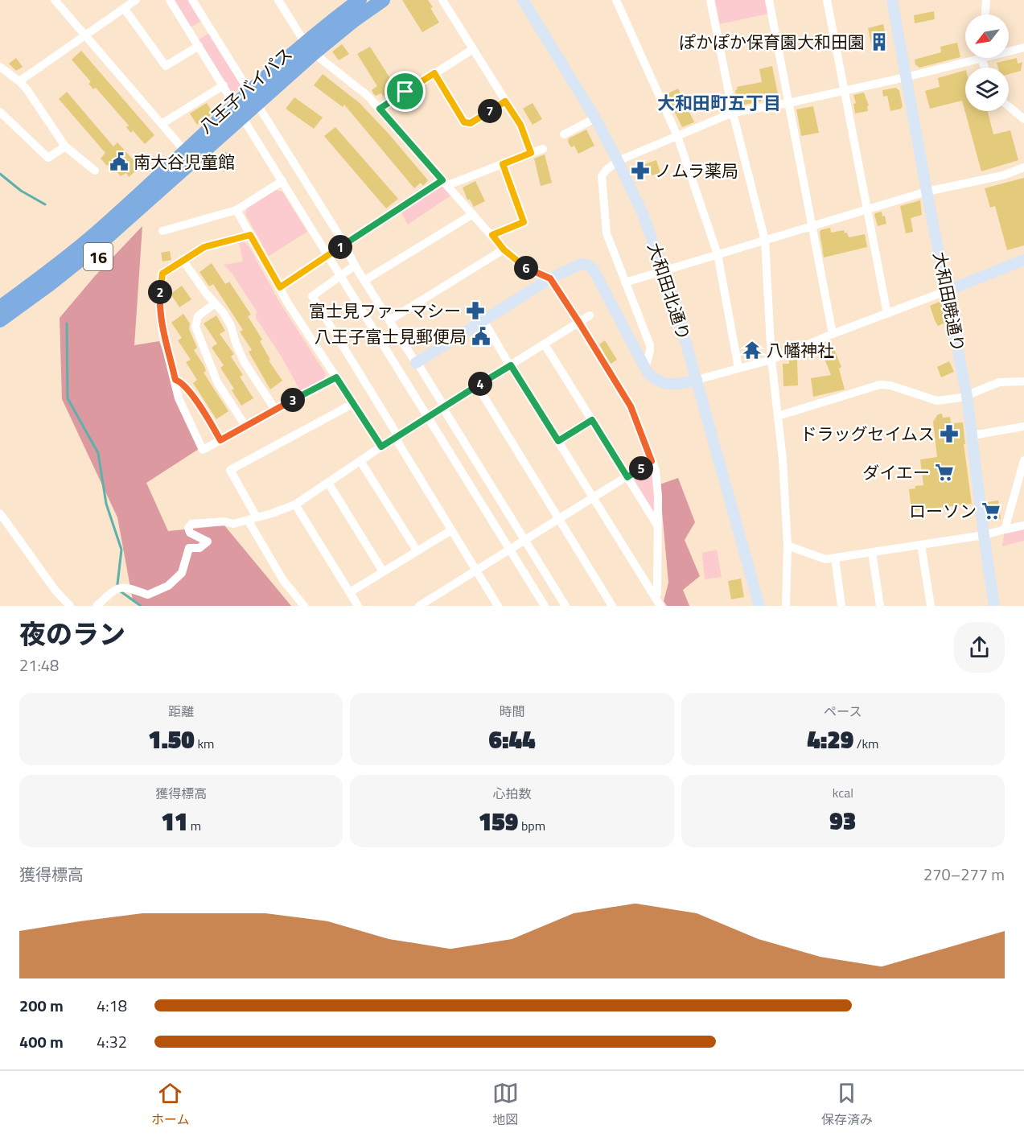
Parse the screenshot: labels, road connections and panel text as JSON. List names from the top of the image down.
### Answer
{
  "streets": {
    "highway": ["八王子バイパス", "16"],
    "street": ["大和田北通り", "大和田暁通り"]
  },
  "crossings": [
    ["八王子バイパス", "16"]
  ],
  "districts": ["大和田町五丁目"],
  "places": {
    "building": ["ぽかぽか保育園大和田園"],
    "public building": ["南大谷児童館", "八王子富士見郵便局"],
    "pharmacy": ["ノムラ薬局", "富士見ファーマシー", "ドラッグセイムス"],
    "temple": ["八幡神社"],
    "supermarket": ["ダイエー", "ローソン"]
  },
  "north": "bottom left",
  "page": {
    "pins": [
      "7",
      "1",
      "6",
      "2",
      "4",
      "3",
      "5"
    ],
    "heading": ["夜のラン", "21:48"],
    "stats": [
      ["距離", "1.50 km"],
      ["時間", "6:44"],
      ["ペース", "4:29 /km"],
      ["獲得標高", "11 m"],
      ["心拍数", "159 bpm"],
      ["kcal", "93"]
    ],
    "chart": ["獲得標高", "270–277 m"],
    "list": [
      {
        "name": "200 m",
        "note": "4:18"
      },
      {
        "name": "400 m",
        "note": "4:32"
      }
    ],
    "tabs": ["ホーム", "地図", "保存済み"]
  }
}
